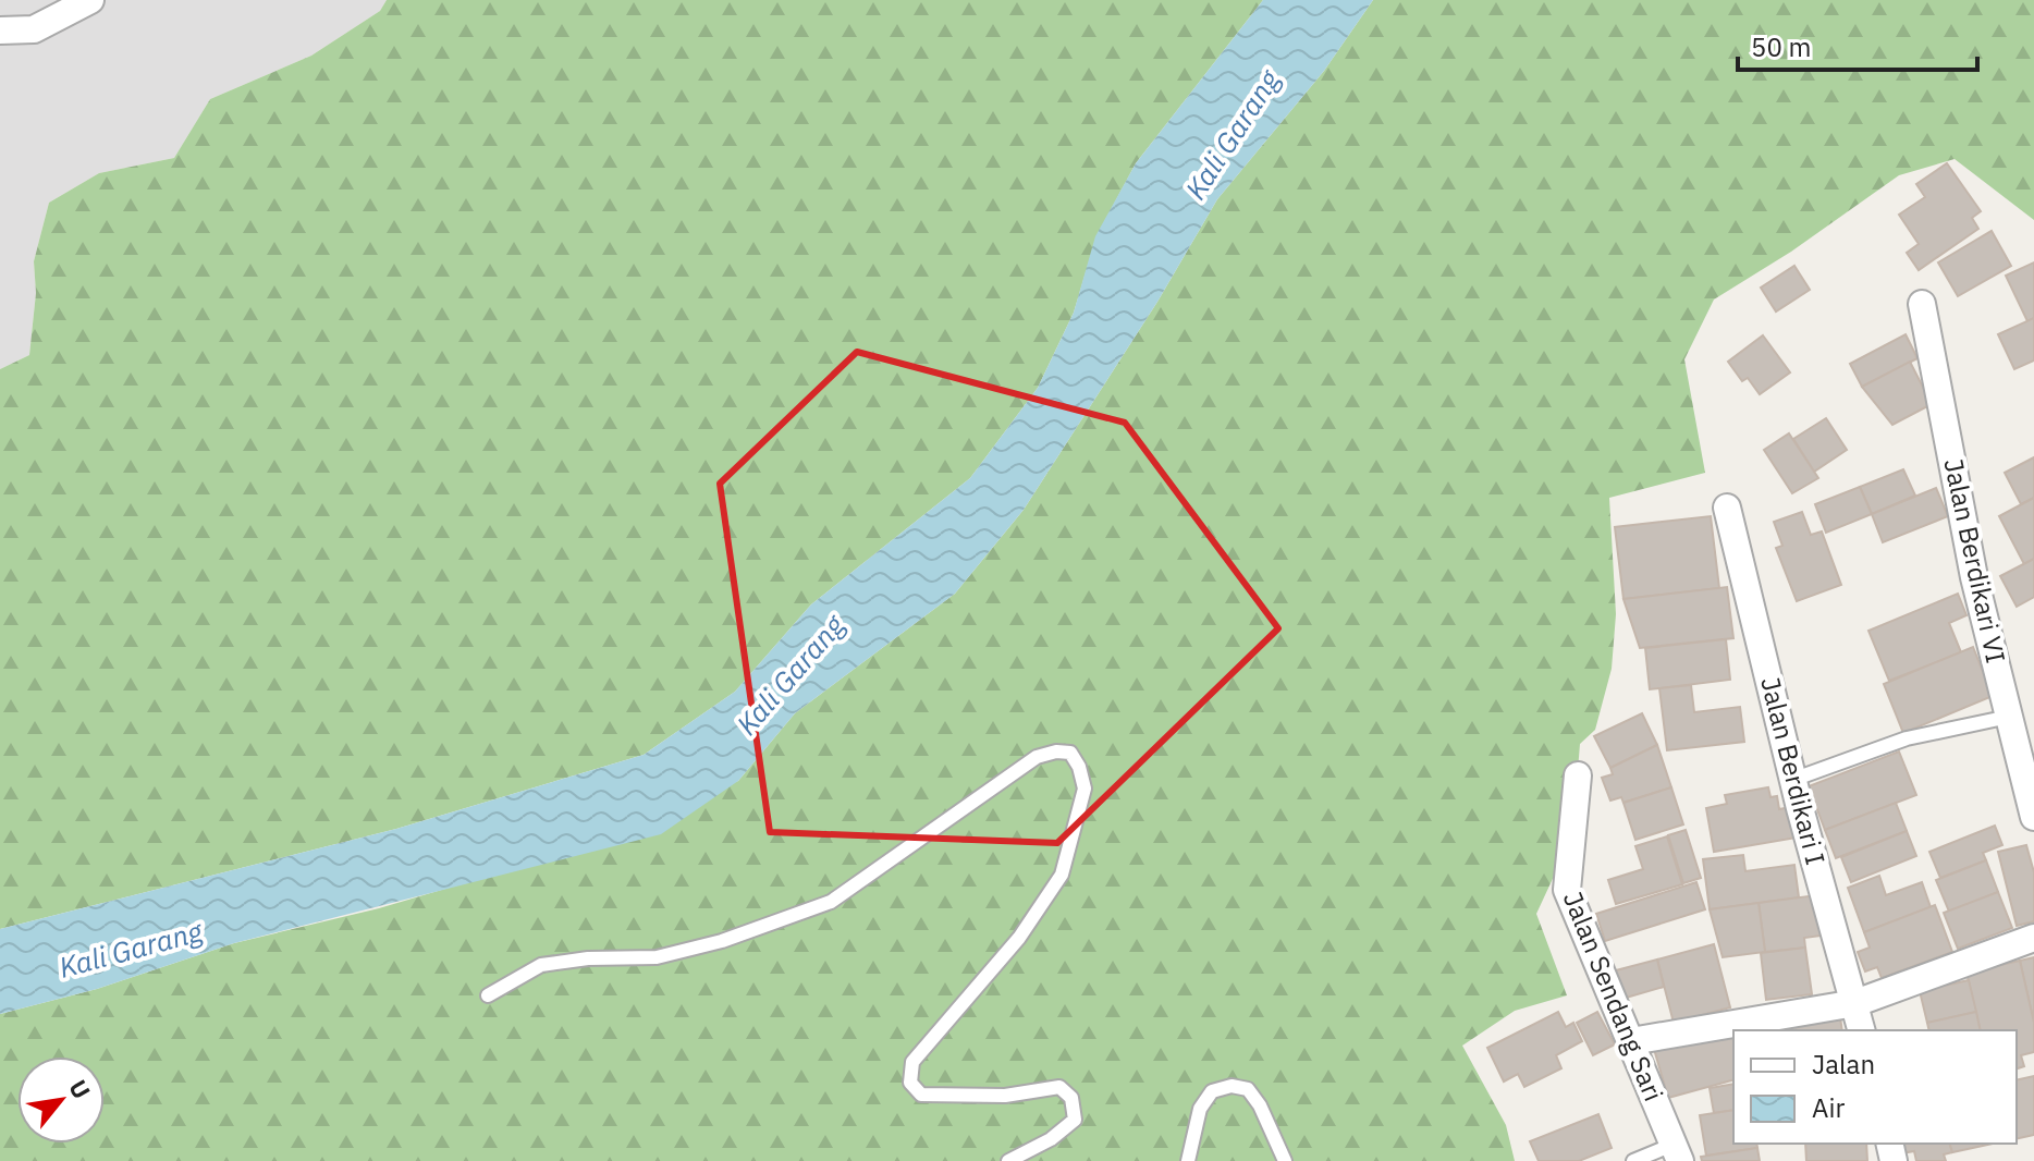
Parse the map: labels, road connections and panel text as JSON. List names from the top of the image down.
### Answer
{
  "streets": {
    "street": ["Jalan Berdikari VI", "Jalan Berdikari I", "Jalan Sendang Sari"]
  },
  "water": ["Kali Garang"],
  "legend": ["Jalan", "Air"],
  "scale_bar": "50 m",
  "north": "top right"
}
